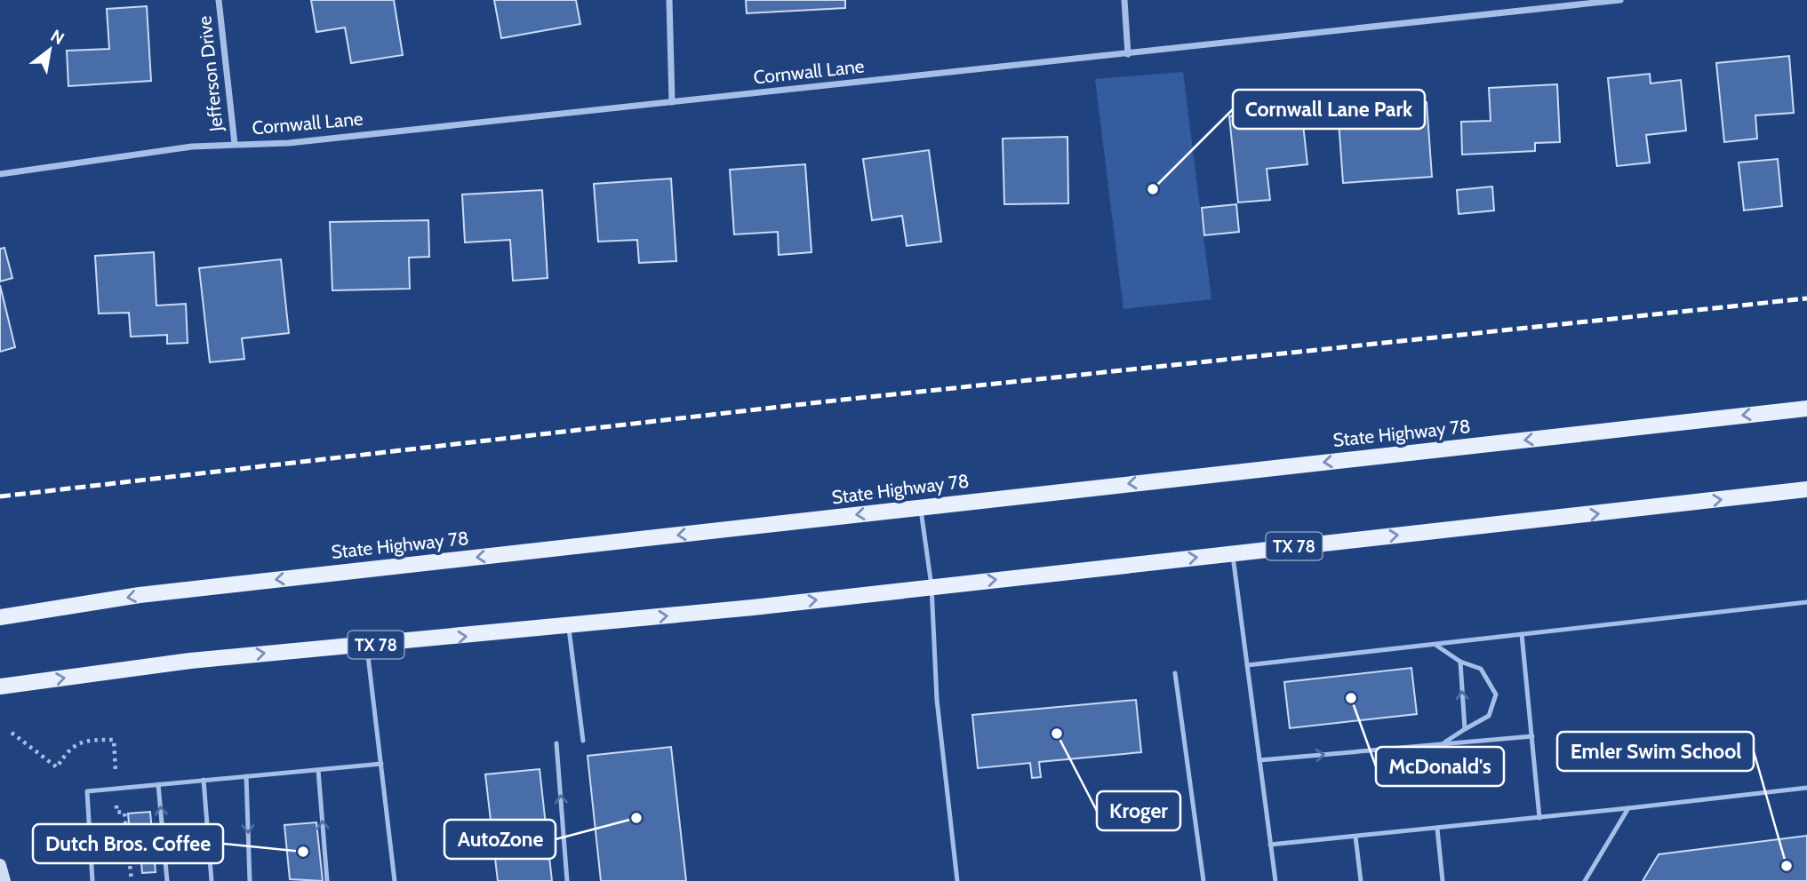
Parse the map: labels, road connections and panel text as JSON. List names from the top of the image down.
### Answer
{
  "streets": {
    "main road": ["State Highway 78", "TX 78"],
    "street": ["Cornwall Lane", "Jefferson Drive"]
  },
  "crossings": [
    ["Cornwall Lane", "Jefferson Drive"]
  ],
  "places": [
    "Cornwall Lane Park",
    "McDonald's",
    "Kroger",
    "AutoZone",
    "Dutch Bros. Coffee",
    "Emler Swim School"
  ],
  "north": "top right"
}
